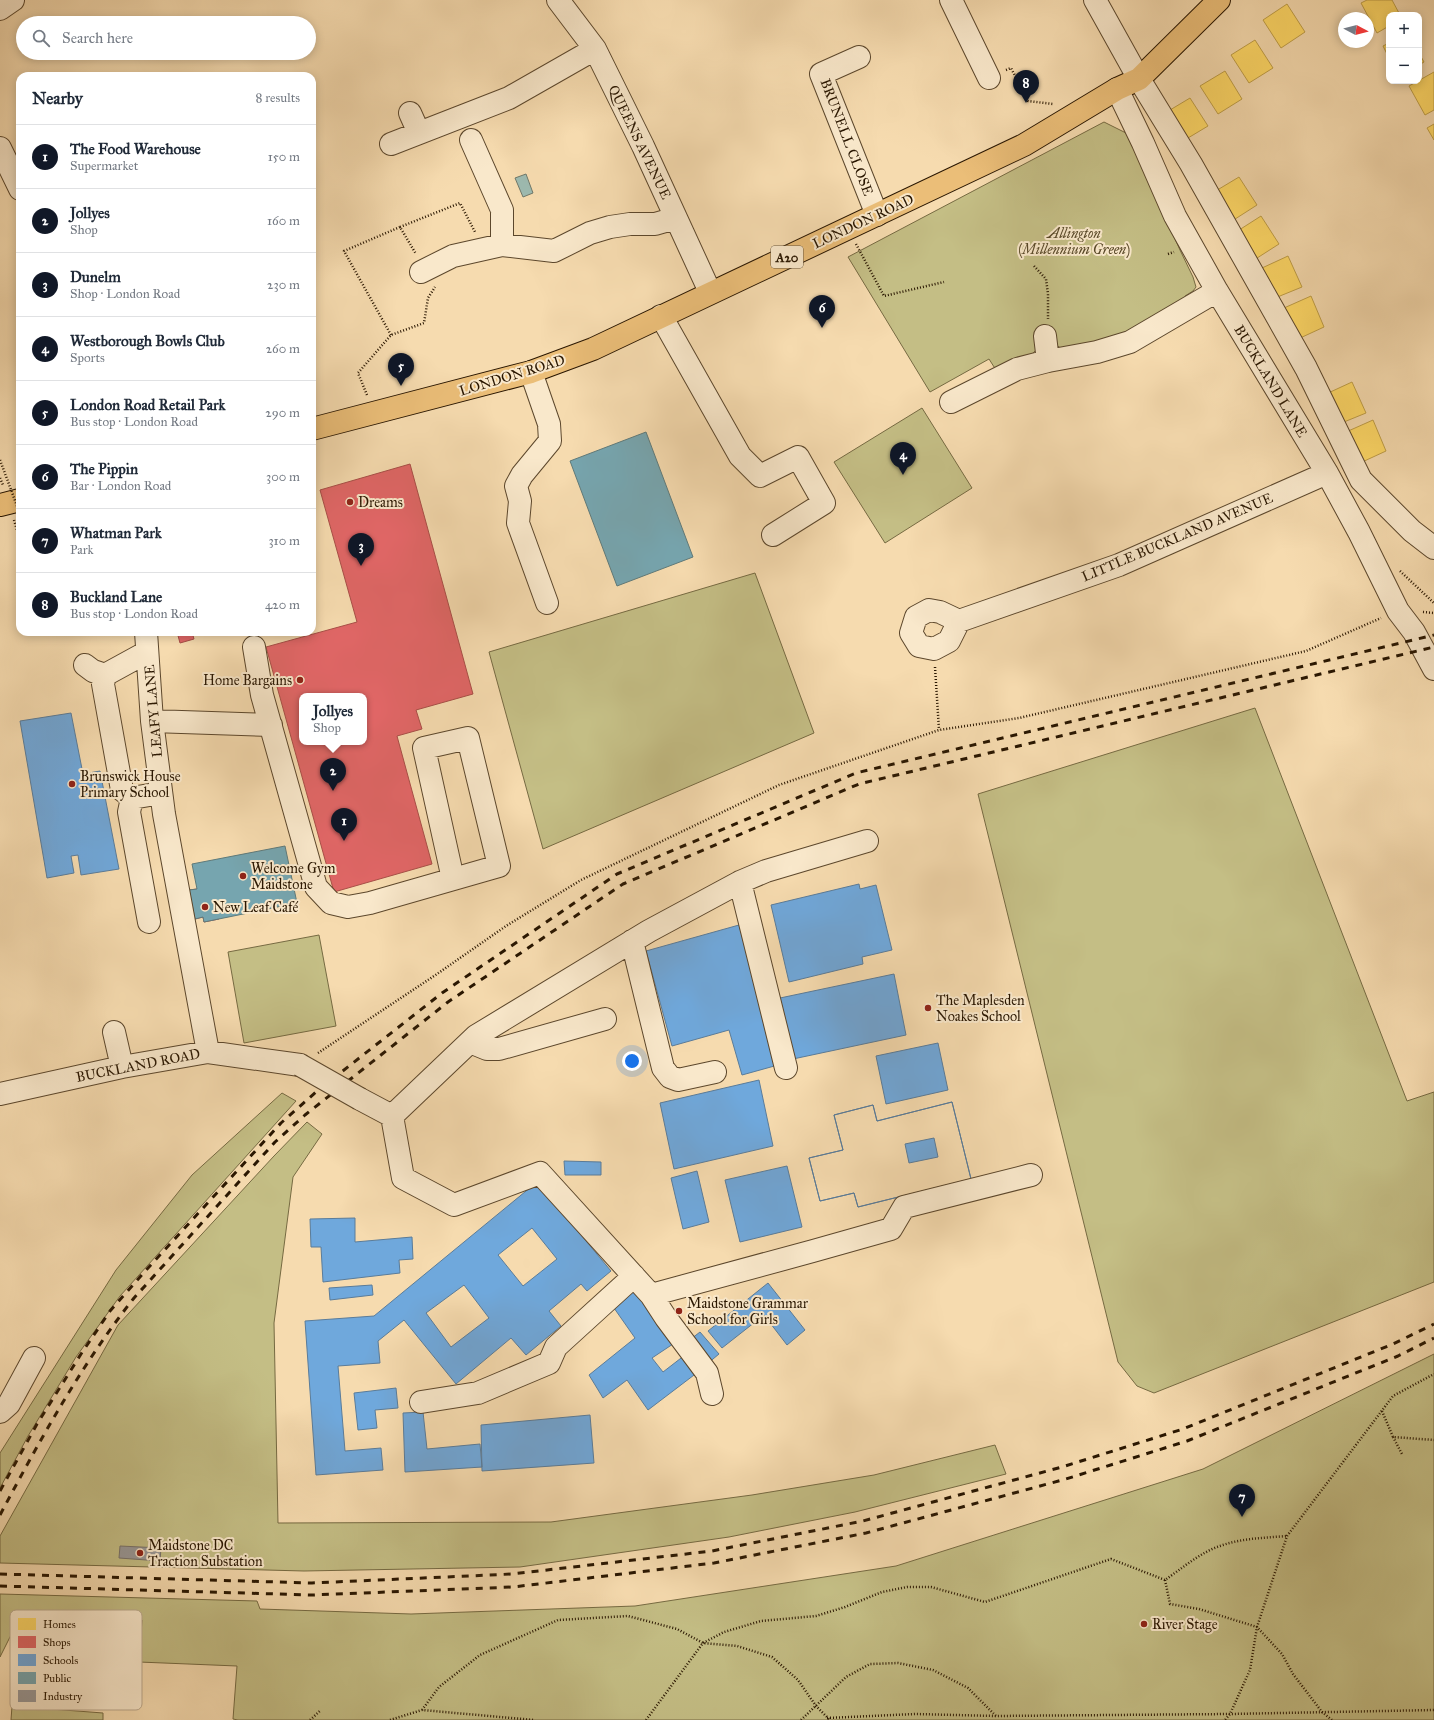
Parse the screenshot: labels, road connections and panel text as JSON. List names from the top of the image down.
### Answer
{
  "streets": {
    "main road": ["LONDON ROAD", "A20"],
    "street": [
      "BRUNELL CLOSE",
      "QUEENS AVENUE",
      "BUCKLAND LANE",
      "LITTLE BUCKLAND AVENUE",
      "LEAFY LANE",
      "BUCKLAND ROAD"
    ]
  },
  "crossings": [
    ["BRUNELL CLOSE", "LONDON ROAD"],
    ["QUEENS AVENUE", "LONDON ROAD"],
    ["LONDON ROAD", "BUCKLAND LANE"],
    ["BUCKLAND LANE", "LITTLE BUCKLAND AVENUE"],
    ["LEAFY LANE", "BUCKLAND ROAD"]
  ],
  "parks": ["Allington (Millennium Green)"],
  "places": [
    "Dreams",
    "Home Bargains",
    "Brunswick House Primary School",
    "Welcome Gym Maidstone",
    "New Leaf Café",
    "The Maplesden Noakes School",
    "Maidstone Grammar School for Girls",
    "Maidstone DC Traction Substation",
    "River Stage"
  ],
  "legend": [
    "Homes",
    "Shops",
    "Schools",
    "Public",
    "Industry"
  ],
  "north": "right",
  "page": {
    "map_buttons": ["+", "−"],
    "search": "Search here",
    "pins": [
      "8",
      "6",
      "5",
      "4",
      "3",
      "2",
      "1",
      "7"
    ],
    "heading": ["Nearby", "8 results"],
    "list": [
      {
        "mark": "1",
        "name": "The Food Warehouse",
        "note": "Supermarket",
        "value": "150 m"
      },
      {
        "mark": "2",
        "name": "Jollyes",
        "note": "Shop",
        "value": "160 m"
      },
      {
        "mark": "3",
        "name": "Dunelm",
        "note": "Shop · London Road",
        "value": "230 m"
      },
      {
        "mark": "4",
        "name": "Westborough Bowls Club",
        "note": "Sports",
        "value": "260 m"
      },
      {
        "mark": "5",
        "name": "London Road Retail Park",
        "note": "Bus stop · London Road",
        "value": "290 m"
      },
      {
        "mark": "6",
        "name": "The Pippin",
        "note": "Bar · London Road",
        "value": "300 m"
      },
      {
        "mark": "7",
        "name": "Whatman Park",
        "note": "Park",
        "value": "310 m"
      },
      {
        "mark": "8",
        "name": "Buckland Lane",
        "note": "Bus stop · London Road",
        "value": "420 m"
      }
    ],
    "popup": ["Jollyes", "Shop"]
  }
}
